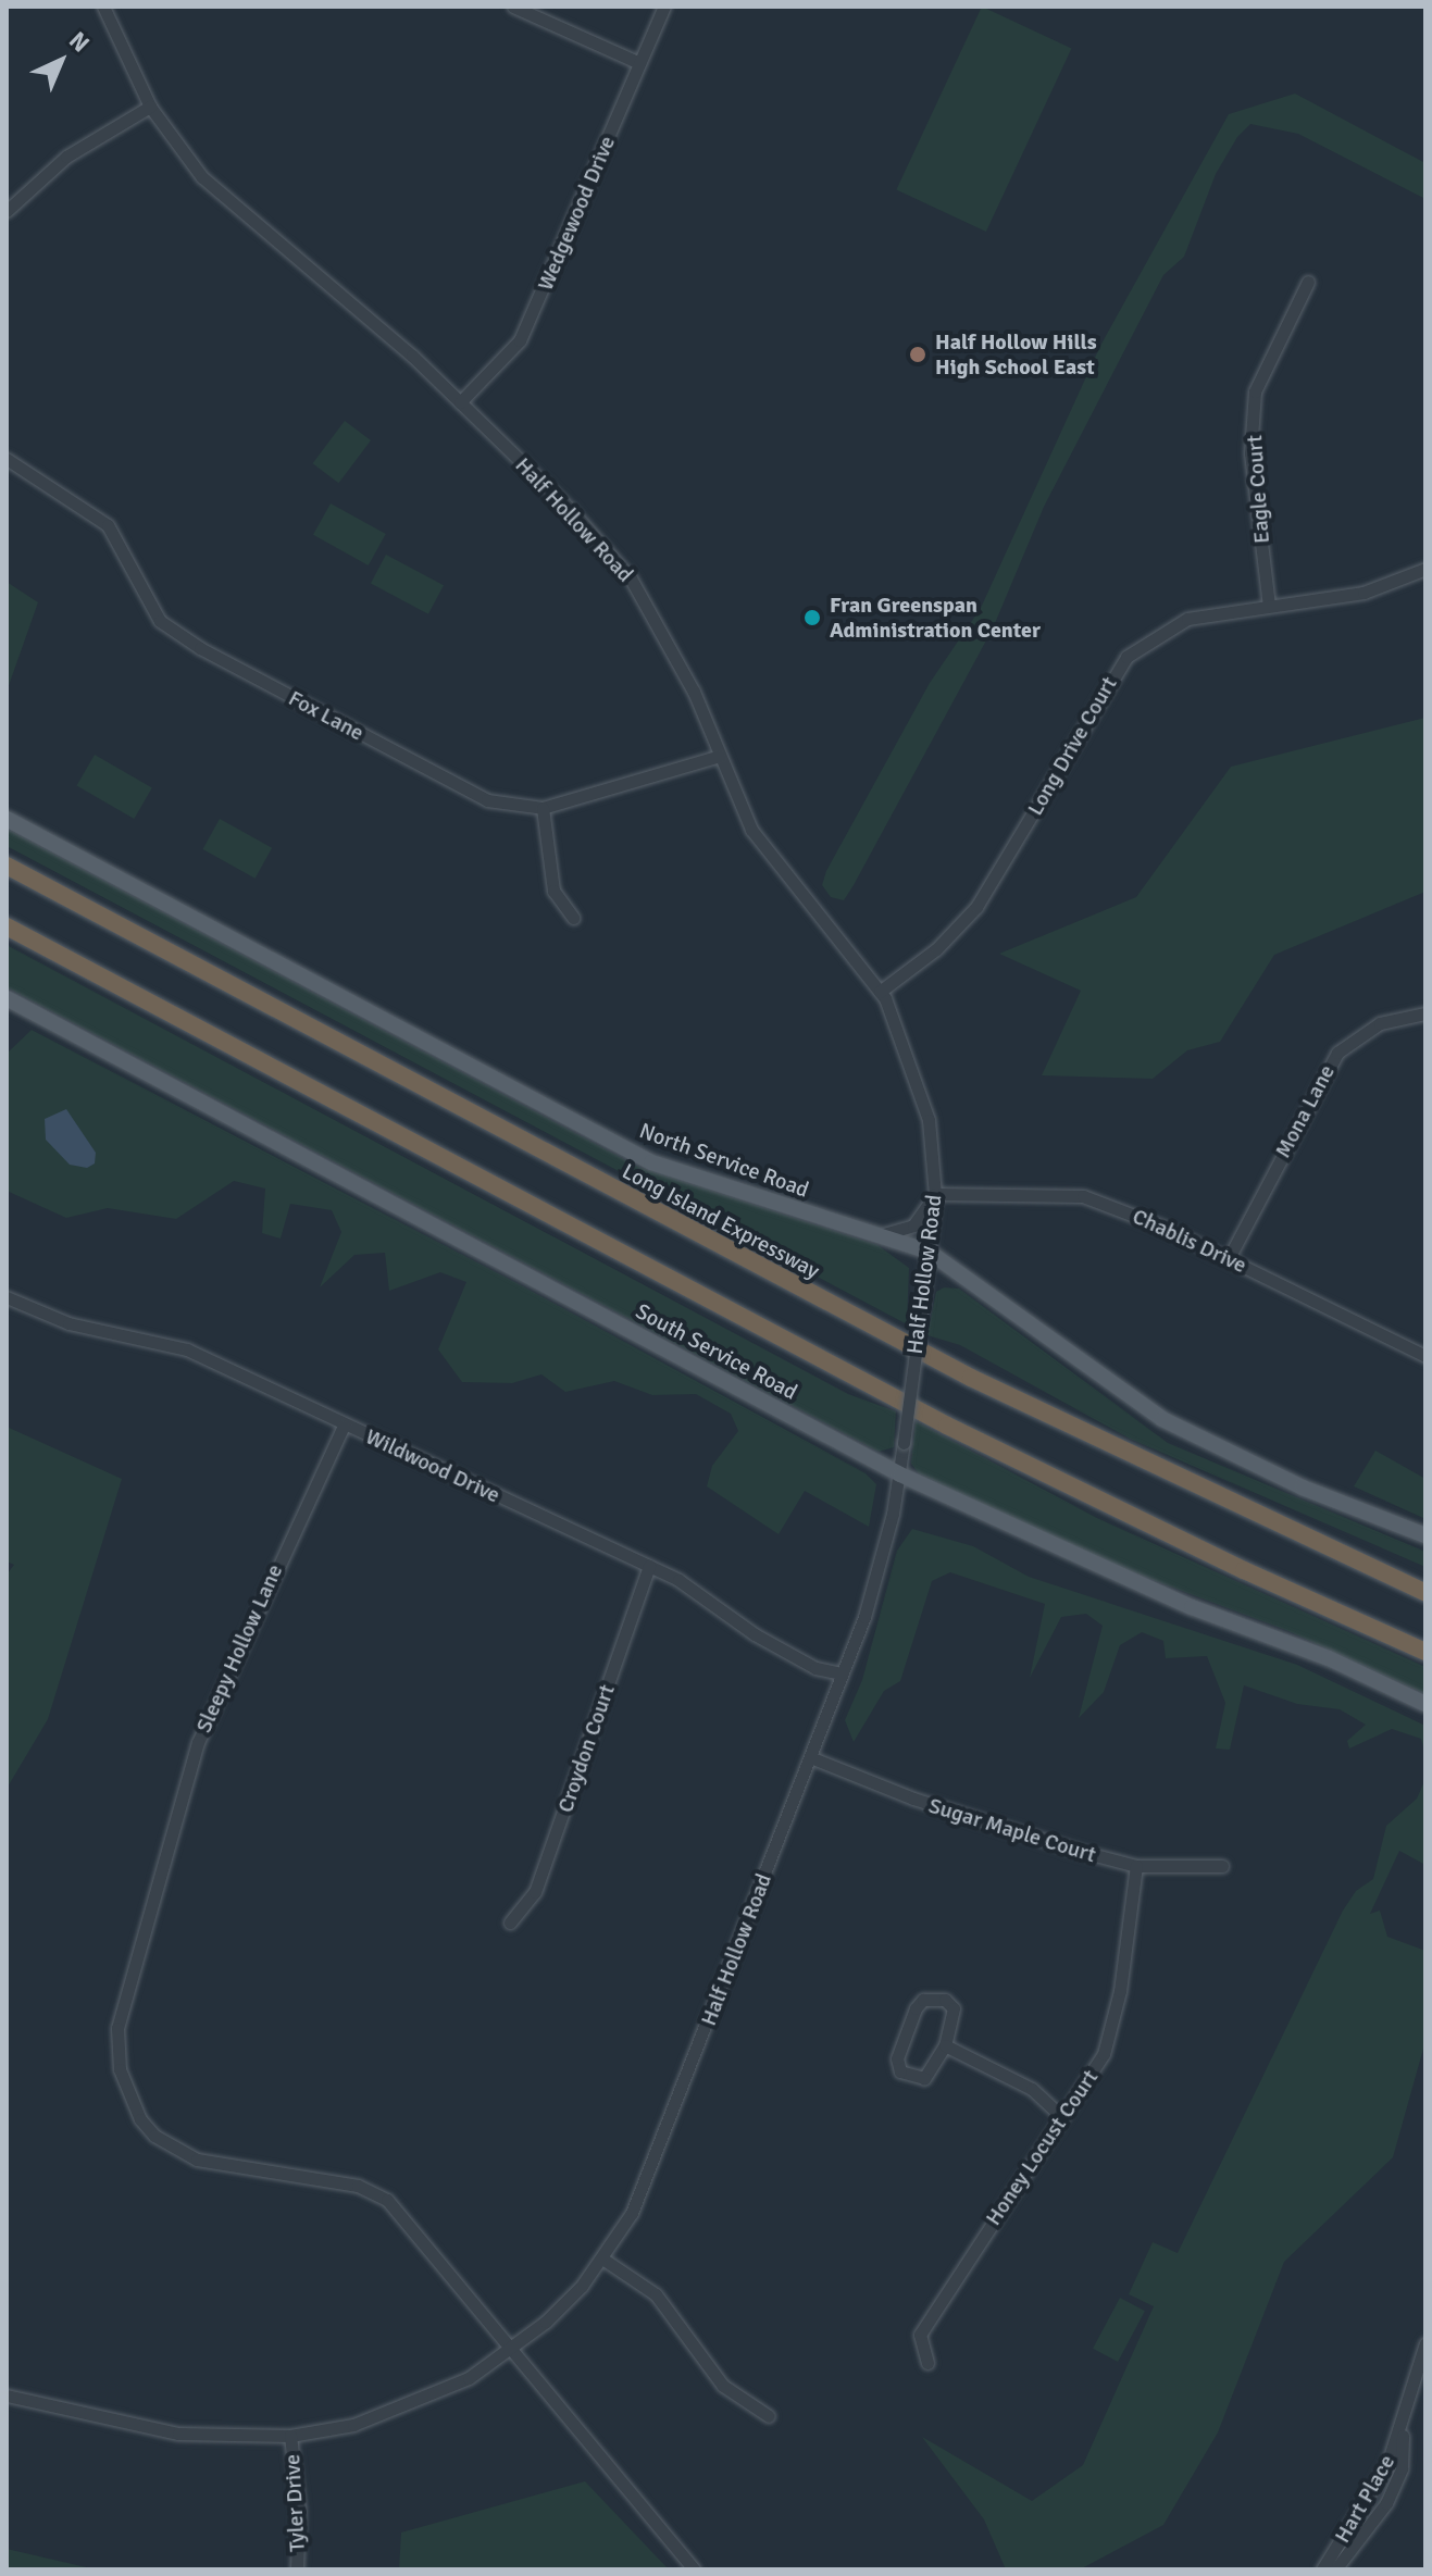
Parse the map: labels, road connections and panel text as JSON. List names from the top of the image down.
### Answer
{
  "streets": {
    "highway": ["Long Island Expressway"],
    "main road": ["North Service Road", "South Service Road"],
    "street": [
      "Wedgewood Drive",
      "Eagle Court",
      "Half Hollow Road",
      "Fox Lane",
      "Long Drive Court",
      "Mona Lane",
      "Chablis Drive",
      "Wildwood Drive",
      "Sleepy Hollow Lane",
      "Croydon Court",
      "Sugar Maple Court",
      "Honey Locust Court",
      "Hart Place",
      "Tyler Drive"
    ]
  },
  "crossings": [
    ["Wedgewood Drive", "Half Hollow Road"],
    ["Eagle Court", "Long Drive Court"],
    ["Half Hollow Road", "Fox Lane"],
    ["Half Hollow Road", "Long Drive Court"],
    ["Half Hollow Road", "North Service Road"],
    ["Half Hollow Road", "Chablis Drive"],
    ["Half Hollow Road", "South Service Road"],
    ["Half Hollow Road", "Wildwood Drive"],
    ["Half Hollow Road", "Sleepy Hollow Lane"],
    ["Half Hollow Road", "Sugar Maple Court"],
    ["Half Hollow Road", "Tyler Drive"],
    ["Mona Lane", "Chablis Drive"],
    ["Wildwood Drive", "Sleepy Hollow Lane"],
    ["Wildwood Drive", "Croydon Court"],
    ["Sugar Maple Court", "Honey Locust Court"]
  ],
  "places": ["Half Hollow Hills High School East", "Fran Greenspan Administration Center"],
  "north": "top right"
}
